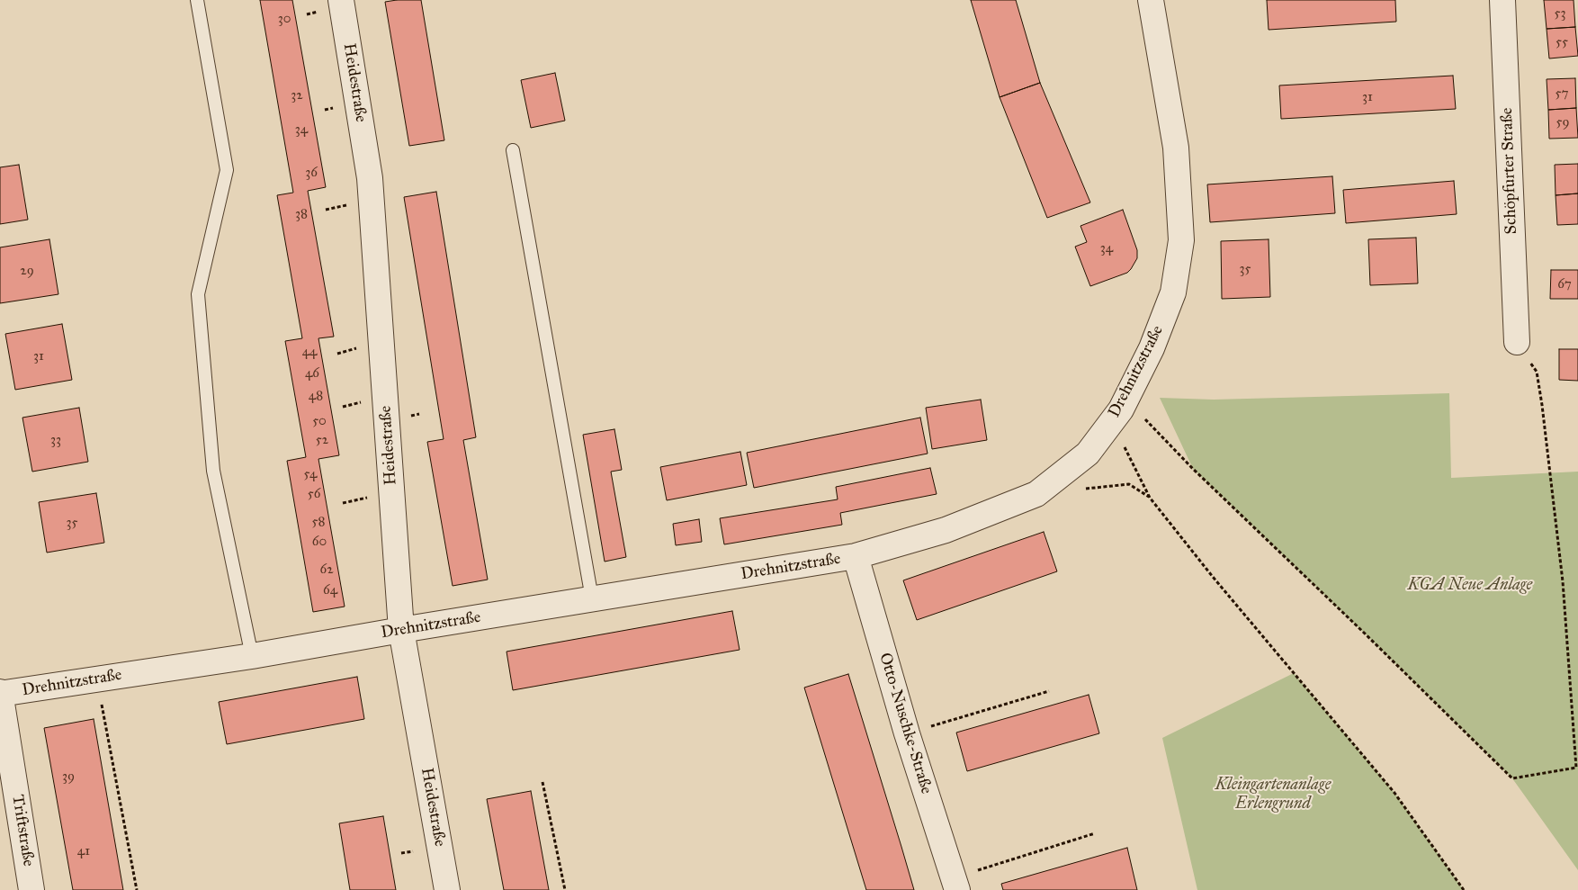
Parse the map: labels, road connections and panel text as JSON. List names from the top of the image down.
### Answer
{
  "streets": {
    "street": [
      "Heidestraße",
      "Schöpfurter Straße",
      "Drehnitzstraße",
      "Otto-Nuschke-Straße",
      "Triftstraße"
    ]
  },
  "crossings": [
    ["Heidestraße", "Drehnitzstraße"],
    ["Drehnitzstraße", "Otto-Nuschke-Straße"],
    ["Drehnitzstraße", "Triftstraße"]
  ],
  "parks": ["KGA Neue Anlage", "Kleingartenanlage Erlengrund"],
  "house_numbers": [
    "53",
    "30",
    "55",
    "57",
    "32",
    "31",
    "59",
    "34",
    "36",
    "38",
    "34",
    "35",
    "29",
    "67",
    "44",
    "31",
    "46",
    "48",
    "50",
    "33",
    "52",
    "54",
    "56",
    "58",
    "35",
    "60",
    "62",
    "64",
    "39",
    "41"
  ]
}
